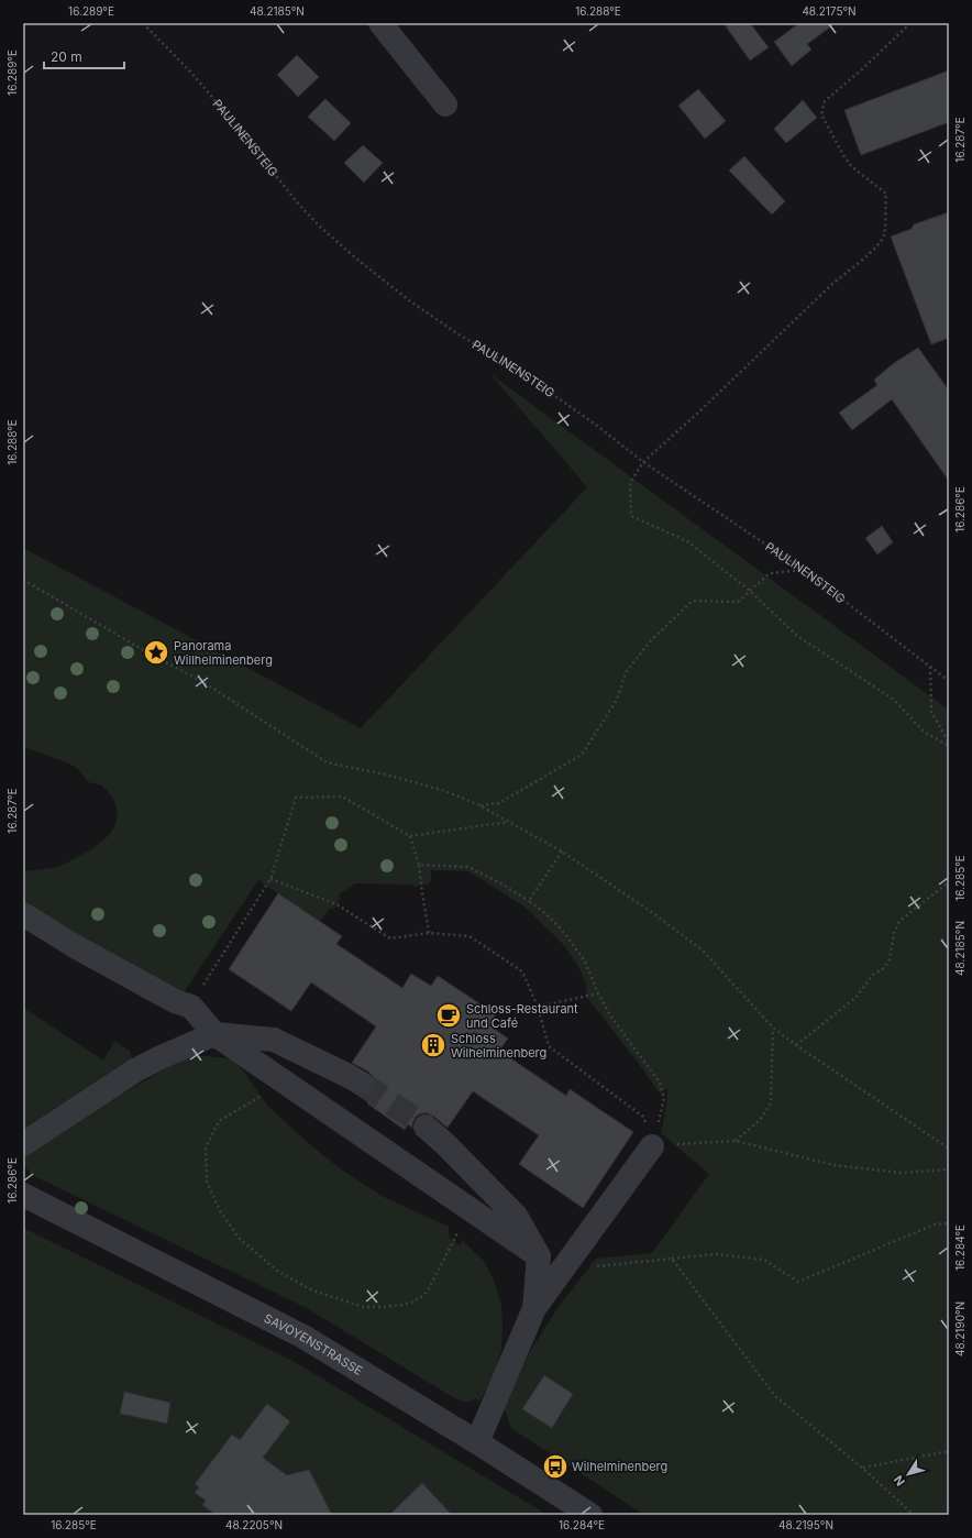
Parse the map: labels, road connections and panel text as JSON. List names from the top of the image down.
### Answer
{
  "streets": {
    "street": ["SAVOYENSTRASSE"],
    "path": ["PAULINENSTEIG"]
  },
  "places": {
    "place": ["Panorama Willhelminenberg"],
    "cafe": ["Schloss-Restaurant und Café"],
    "building": ["Schloss Wilhelminenberg"],
    "bus stop": ["Wilhelminenberg"]
  },
  "scale_bar": "20 m",
  "north": "bottom left",
  "coordinates": [
    "16.289°E",
    "48.2185°N",
    "16.288°E",
    "48.2175°N",
    "16.287°E",
    "16.286°E",
    "16.285°E",
    "16.284°E",
    "48.2190°N",
    "48.2205°N",
    "48.2195°N"
  ]
}
